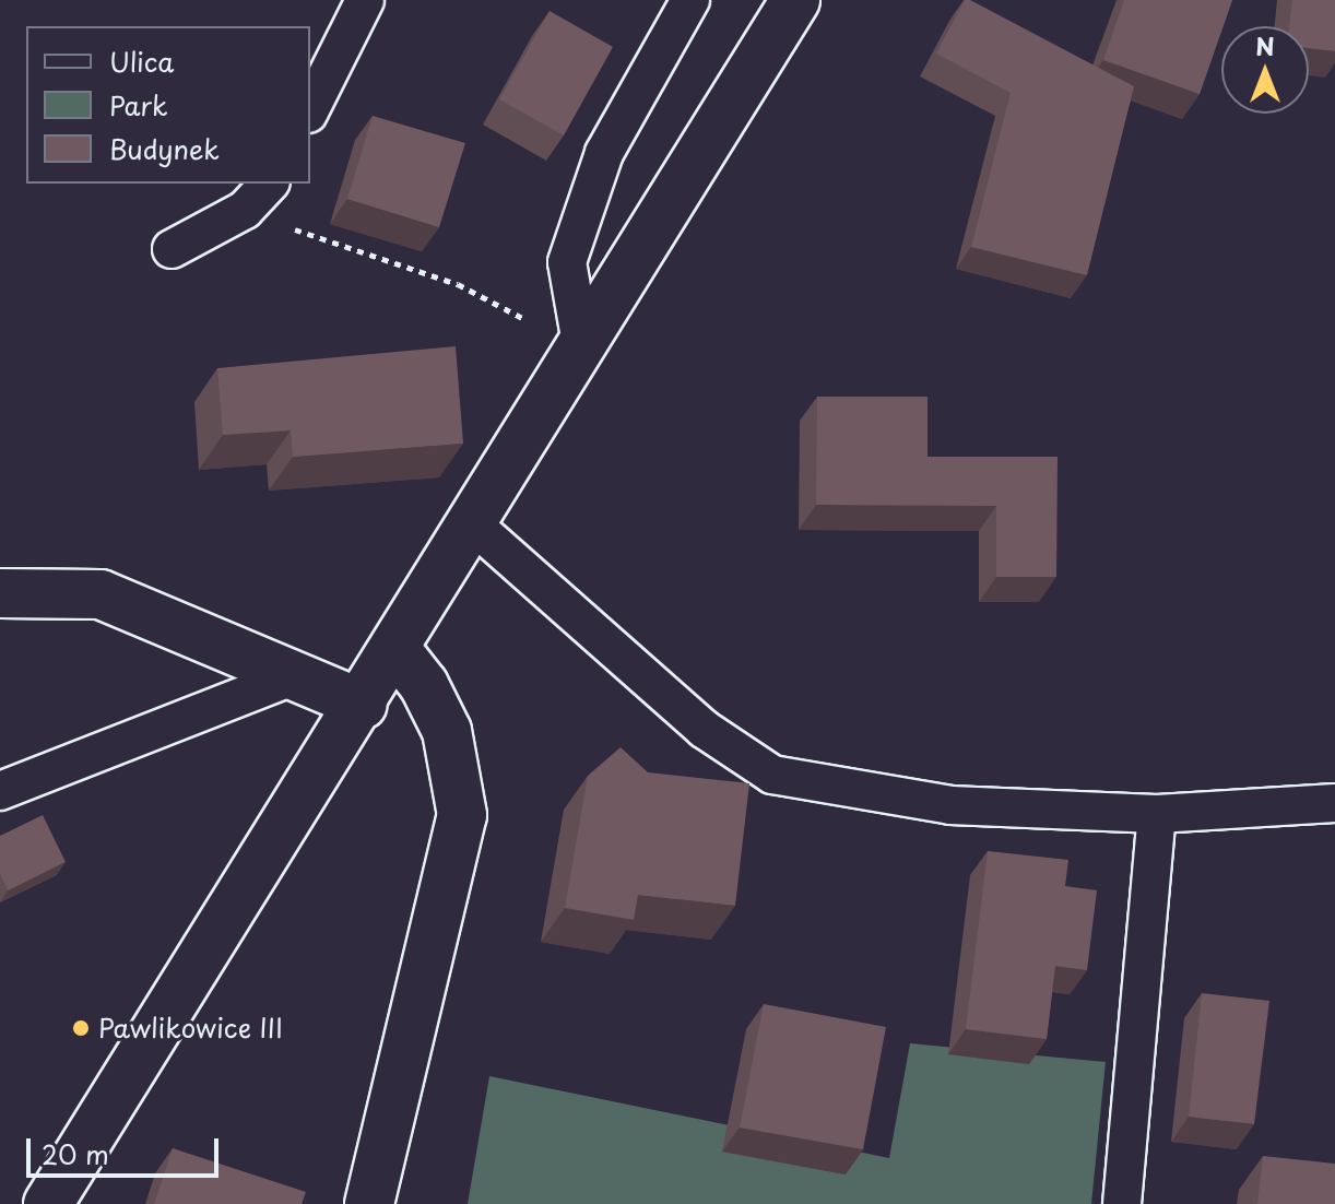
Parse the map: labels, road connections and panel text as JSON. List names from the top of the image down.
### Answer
{
  "places": ["Pawlikowice III"],
  "legend": ["Ulica", "Park", "Budynek"],
  "scale_bar": "20 m",
  "north": "top"
}
